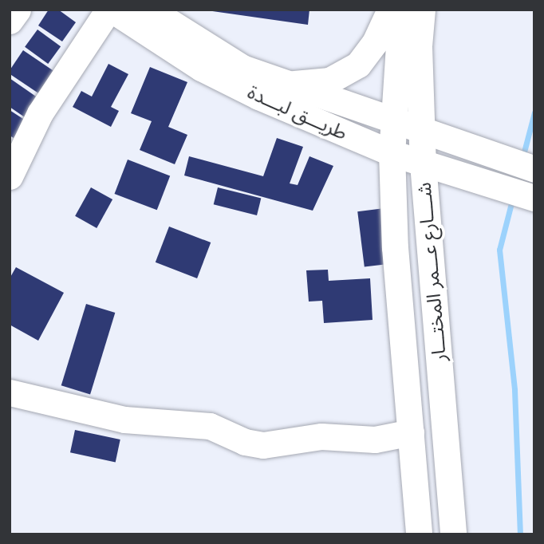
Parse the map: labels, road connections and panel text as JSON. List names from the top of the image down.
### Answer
{
  "streets": {
    "street": ["طريـــق لبـــدة", "شــــارع عـــمر المختـــار"]
  },
  "crossings": [
    ["طريـــق لبـــدة", "شــــارع عـــمر المختـــار"]
  ]
}
